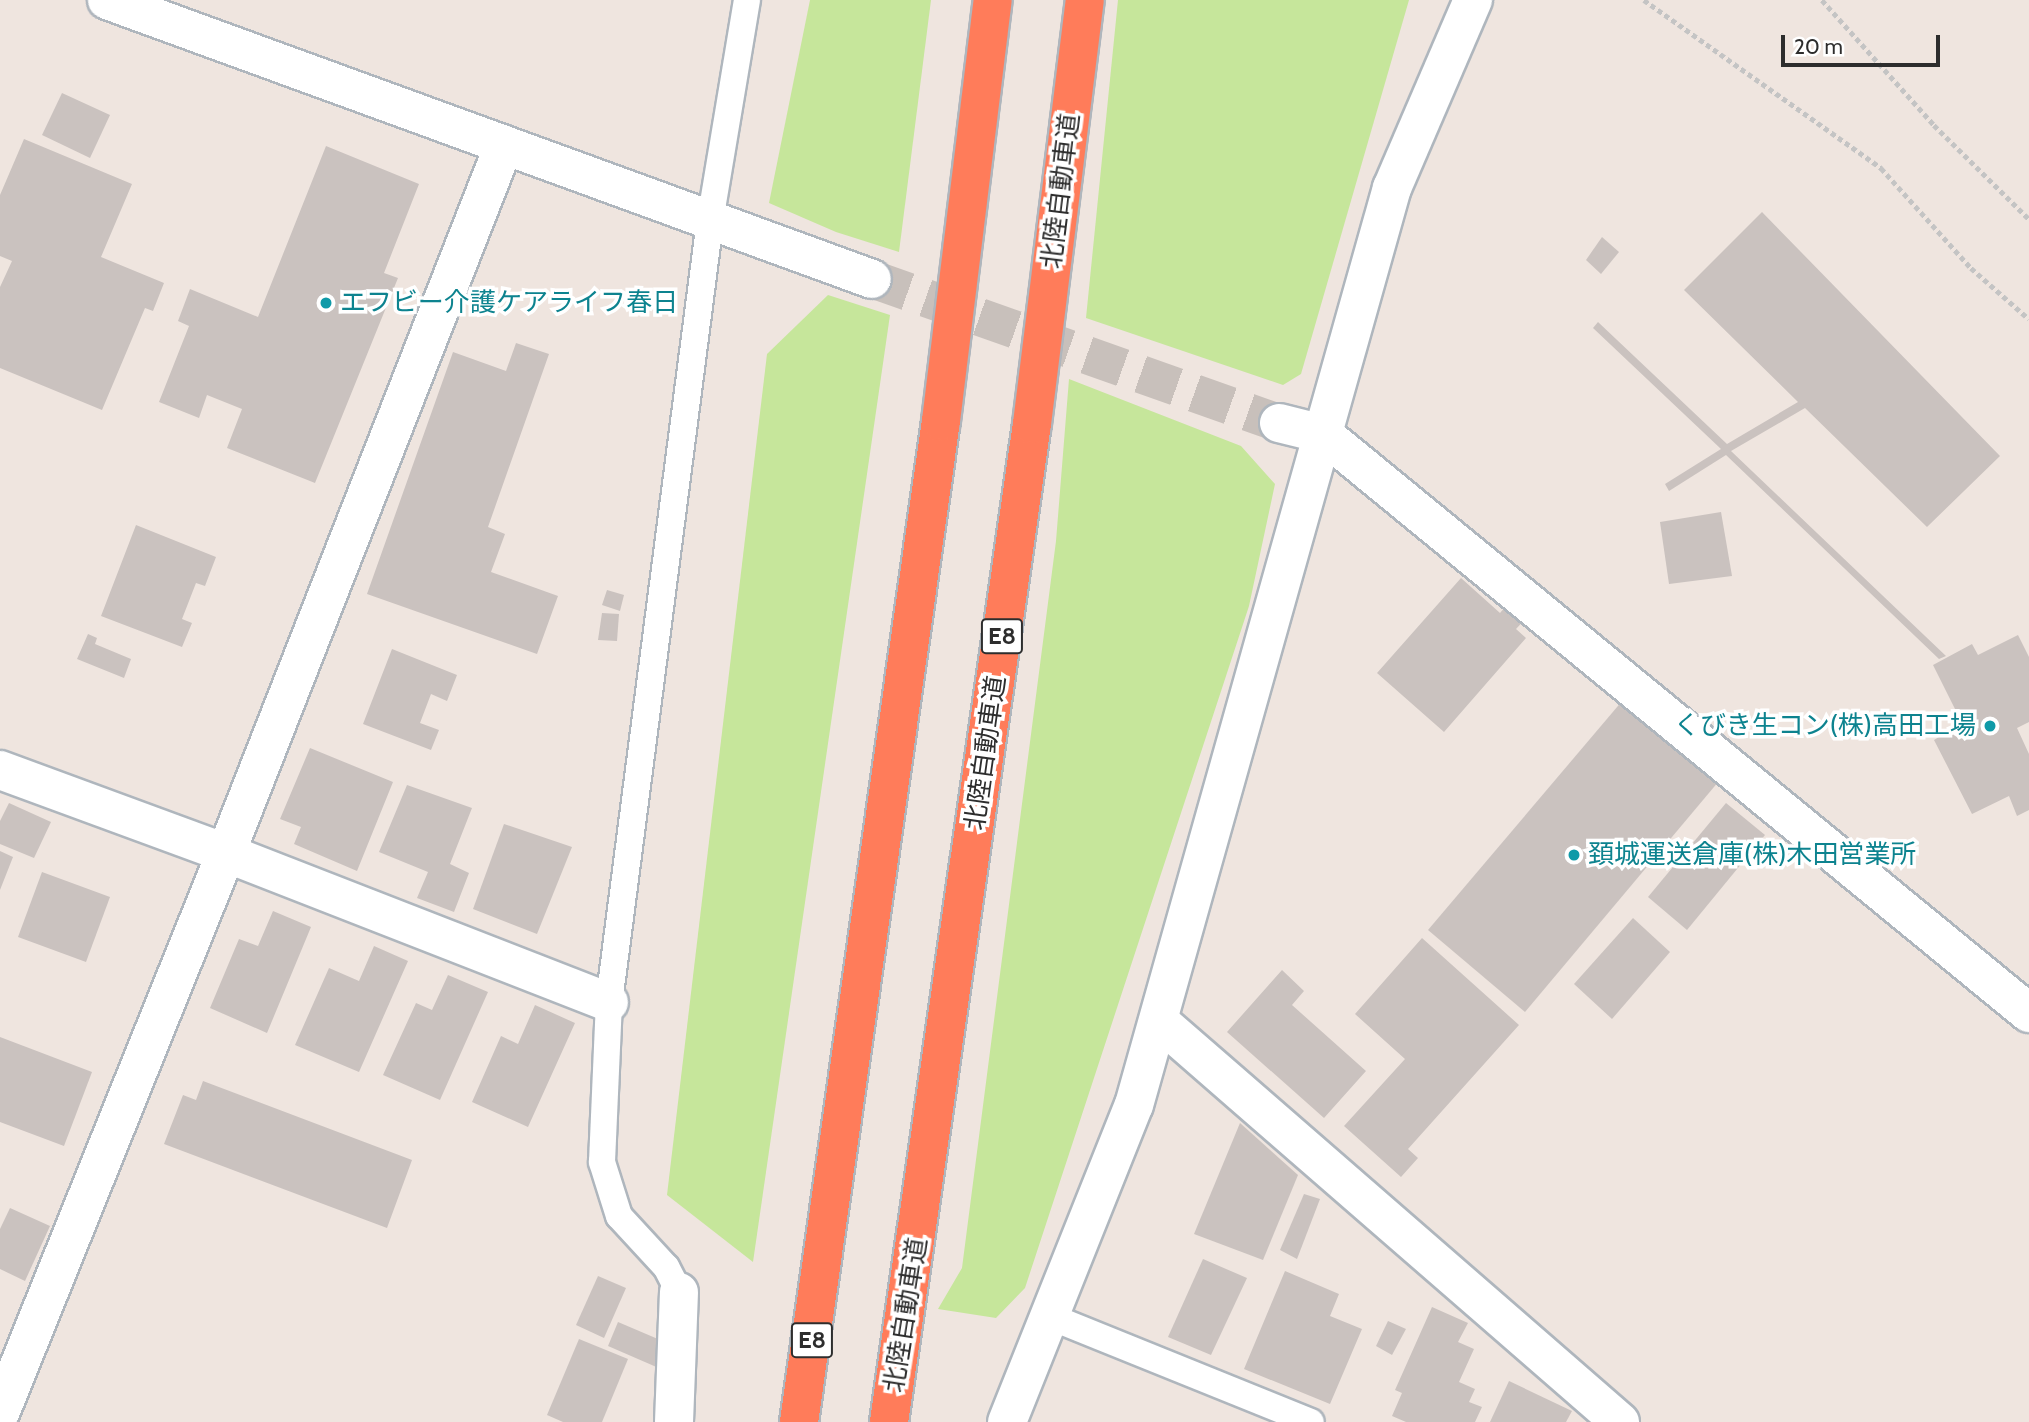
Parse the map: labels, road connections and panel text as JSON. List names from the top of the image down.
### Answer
{
  "streets": {
    "highway": ["北陸自動車道", "E8"]
  },
  "places": ["エフビー介護ケアライフ春日", "くびき生コン(株)高田工場", "頚城運送倉庫(株)木田営業所"],
  "scale_bar": "20 m"
}
